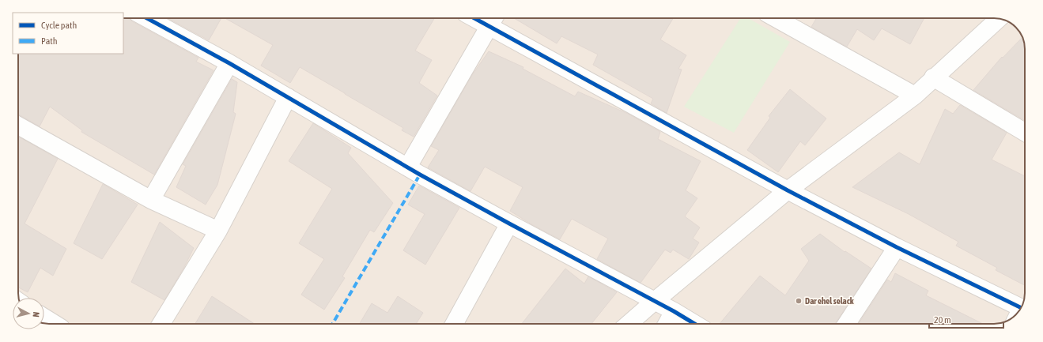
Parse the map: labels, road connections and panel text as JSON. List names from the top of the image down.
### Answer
{
  "places": ["Dar ehel selack"],
  "legend": ["Cycle path", "Path"],
  "scale_bar": "20 m",
  "north": "right"
}
